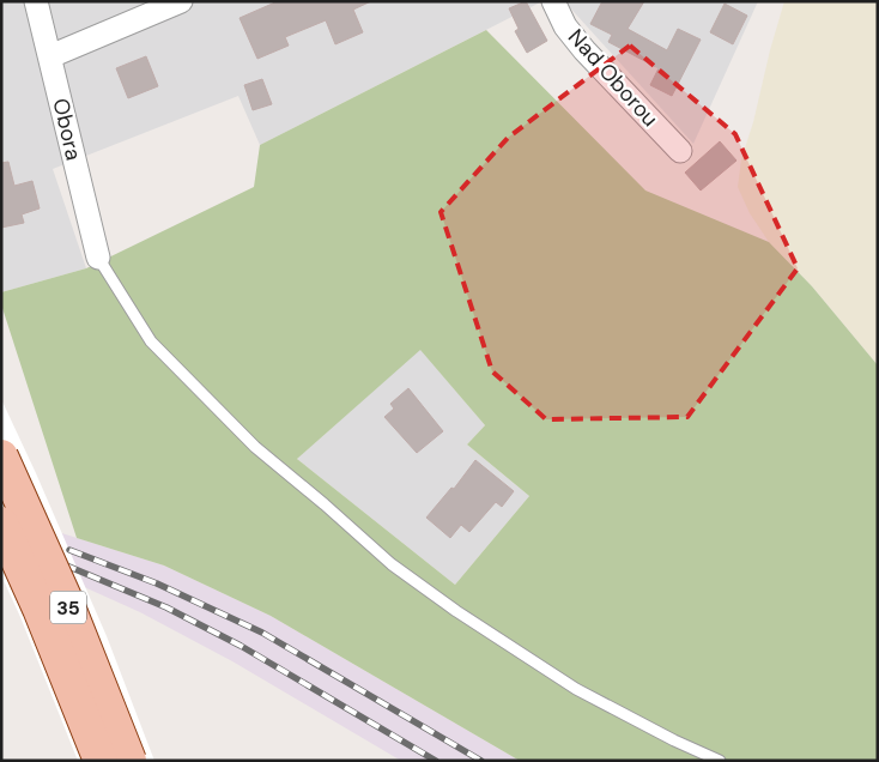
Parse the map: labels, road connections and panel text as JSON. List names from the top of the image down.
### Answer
{
  "streets": {
    "main road": ["35"],
    "street": ["Nad Oborou", "Obora"]
  }
}
